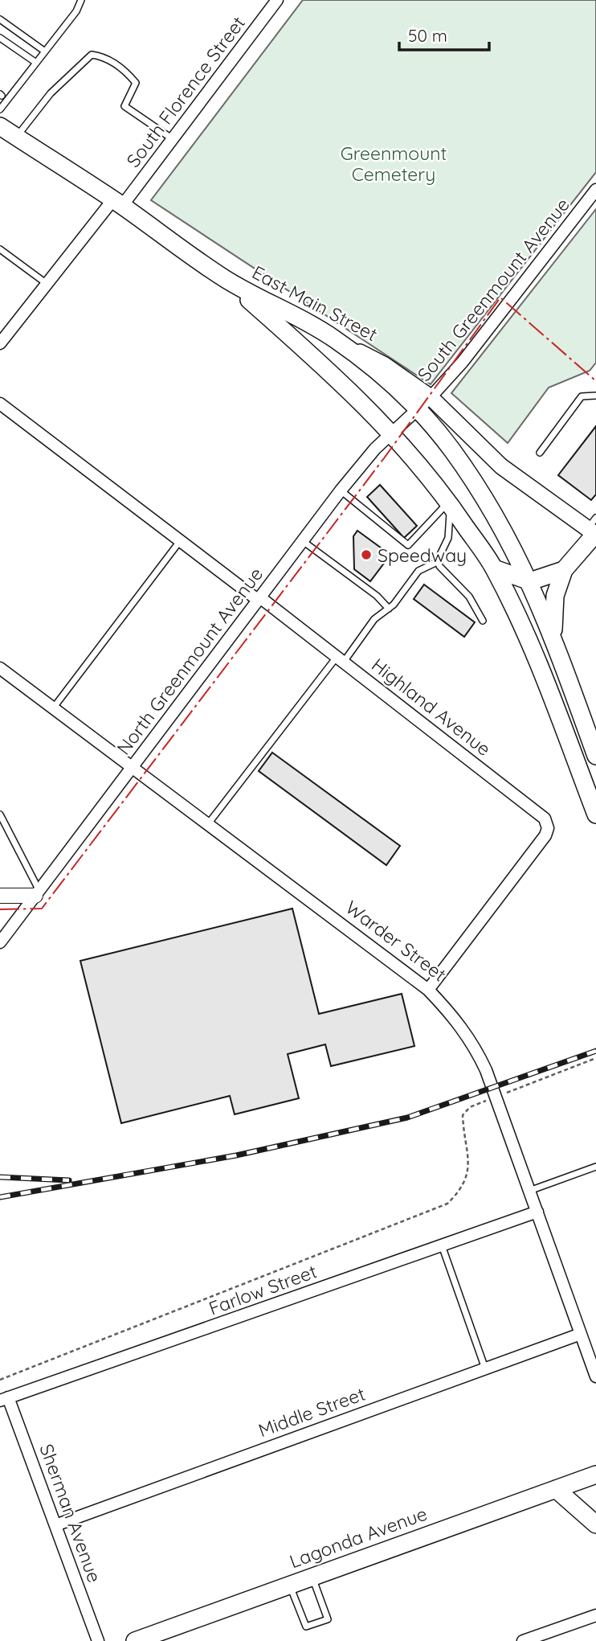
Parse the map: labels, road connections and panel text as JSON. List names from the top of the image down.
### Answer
{
  "streets": {
    "main road": ["East Main Street", "Lagonda Avenue"],
    "street": [
      "South Florence Street",
      "South Greenmount Avenue",
      "North Greenmount Avenue",
      "Highland Avenue",
      "Warder Street",
      "Farlow Street",
      "Middle Street",
      "Sherman Avenue"
    ]
  },
  "crossings": [
    ["South Florence Street", "East Main Street"],
    ["South Greenmount Avenue", "East Main Street"],
    ["South Greenmount Avenue", "North Greenmount Avenue"],
    ["North Greenmount Avenue", "Highland Avenue"],
    ["North Greenmount Avenue", "Warder Street"],
    ["Highland Avenue", "Warder Street"],
    ["Warder Street", "Farlow Street"],
    ["Warder Street", "Middle Street"],
    ["Farlow Street", "Sherman Avenue"],
    ["Middle Street", "Sherman Avenue"]
  ],
  "parks": ["Greenmount Cemetery"],
  "places": ["Speedway"],
  "scale_bar": "50 m"
}
